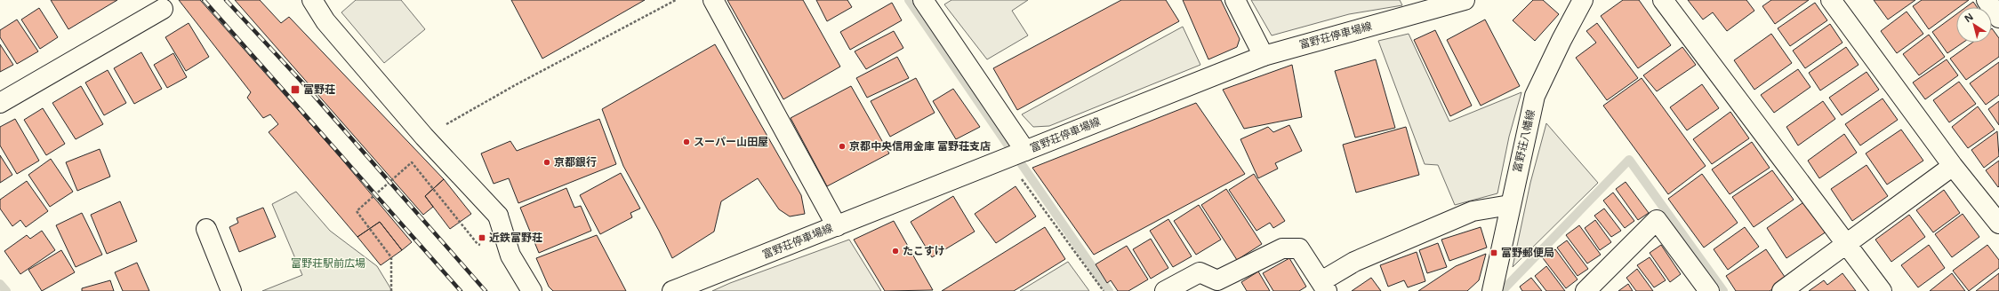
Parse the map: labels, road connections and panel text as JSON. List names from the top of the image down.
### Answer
{
  "streets": {
    "street": ["富野荘停車場線", "富野荘八幡線"]
  },
  "parks": ["富野荘駅前広場"],
  "places": {
    "transit": ["富野荘", "近鉄富野荘", "富野郵便局"],
    "other": [
      "スーパー山田屋",
      "京都中央信用金庫 富野荘支店",
      "京都銀行",
      "たこすけ"
    ]
  },
  "north": "top left"
}
